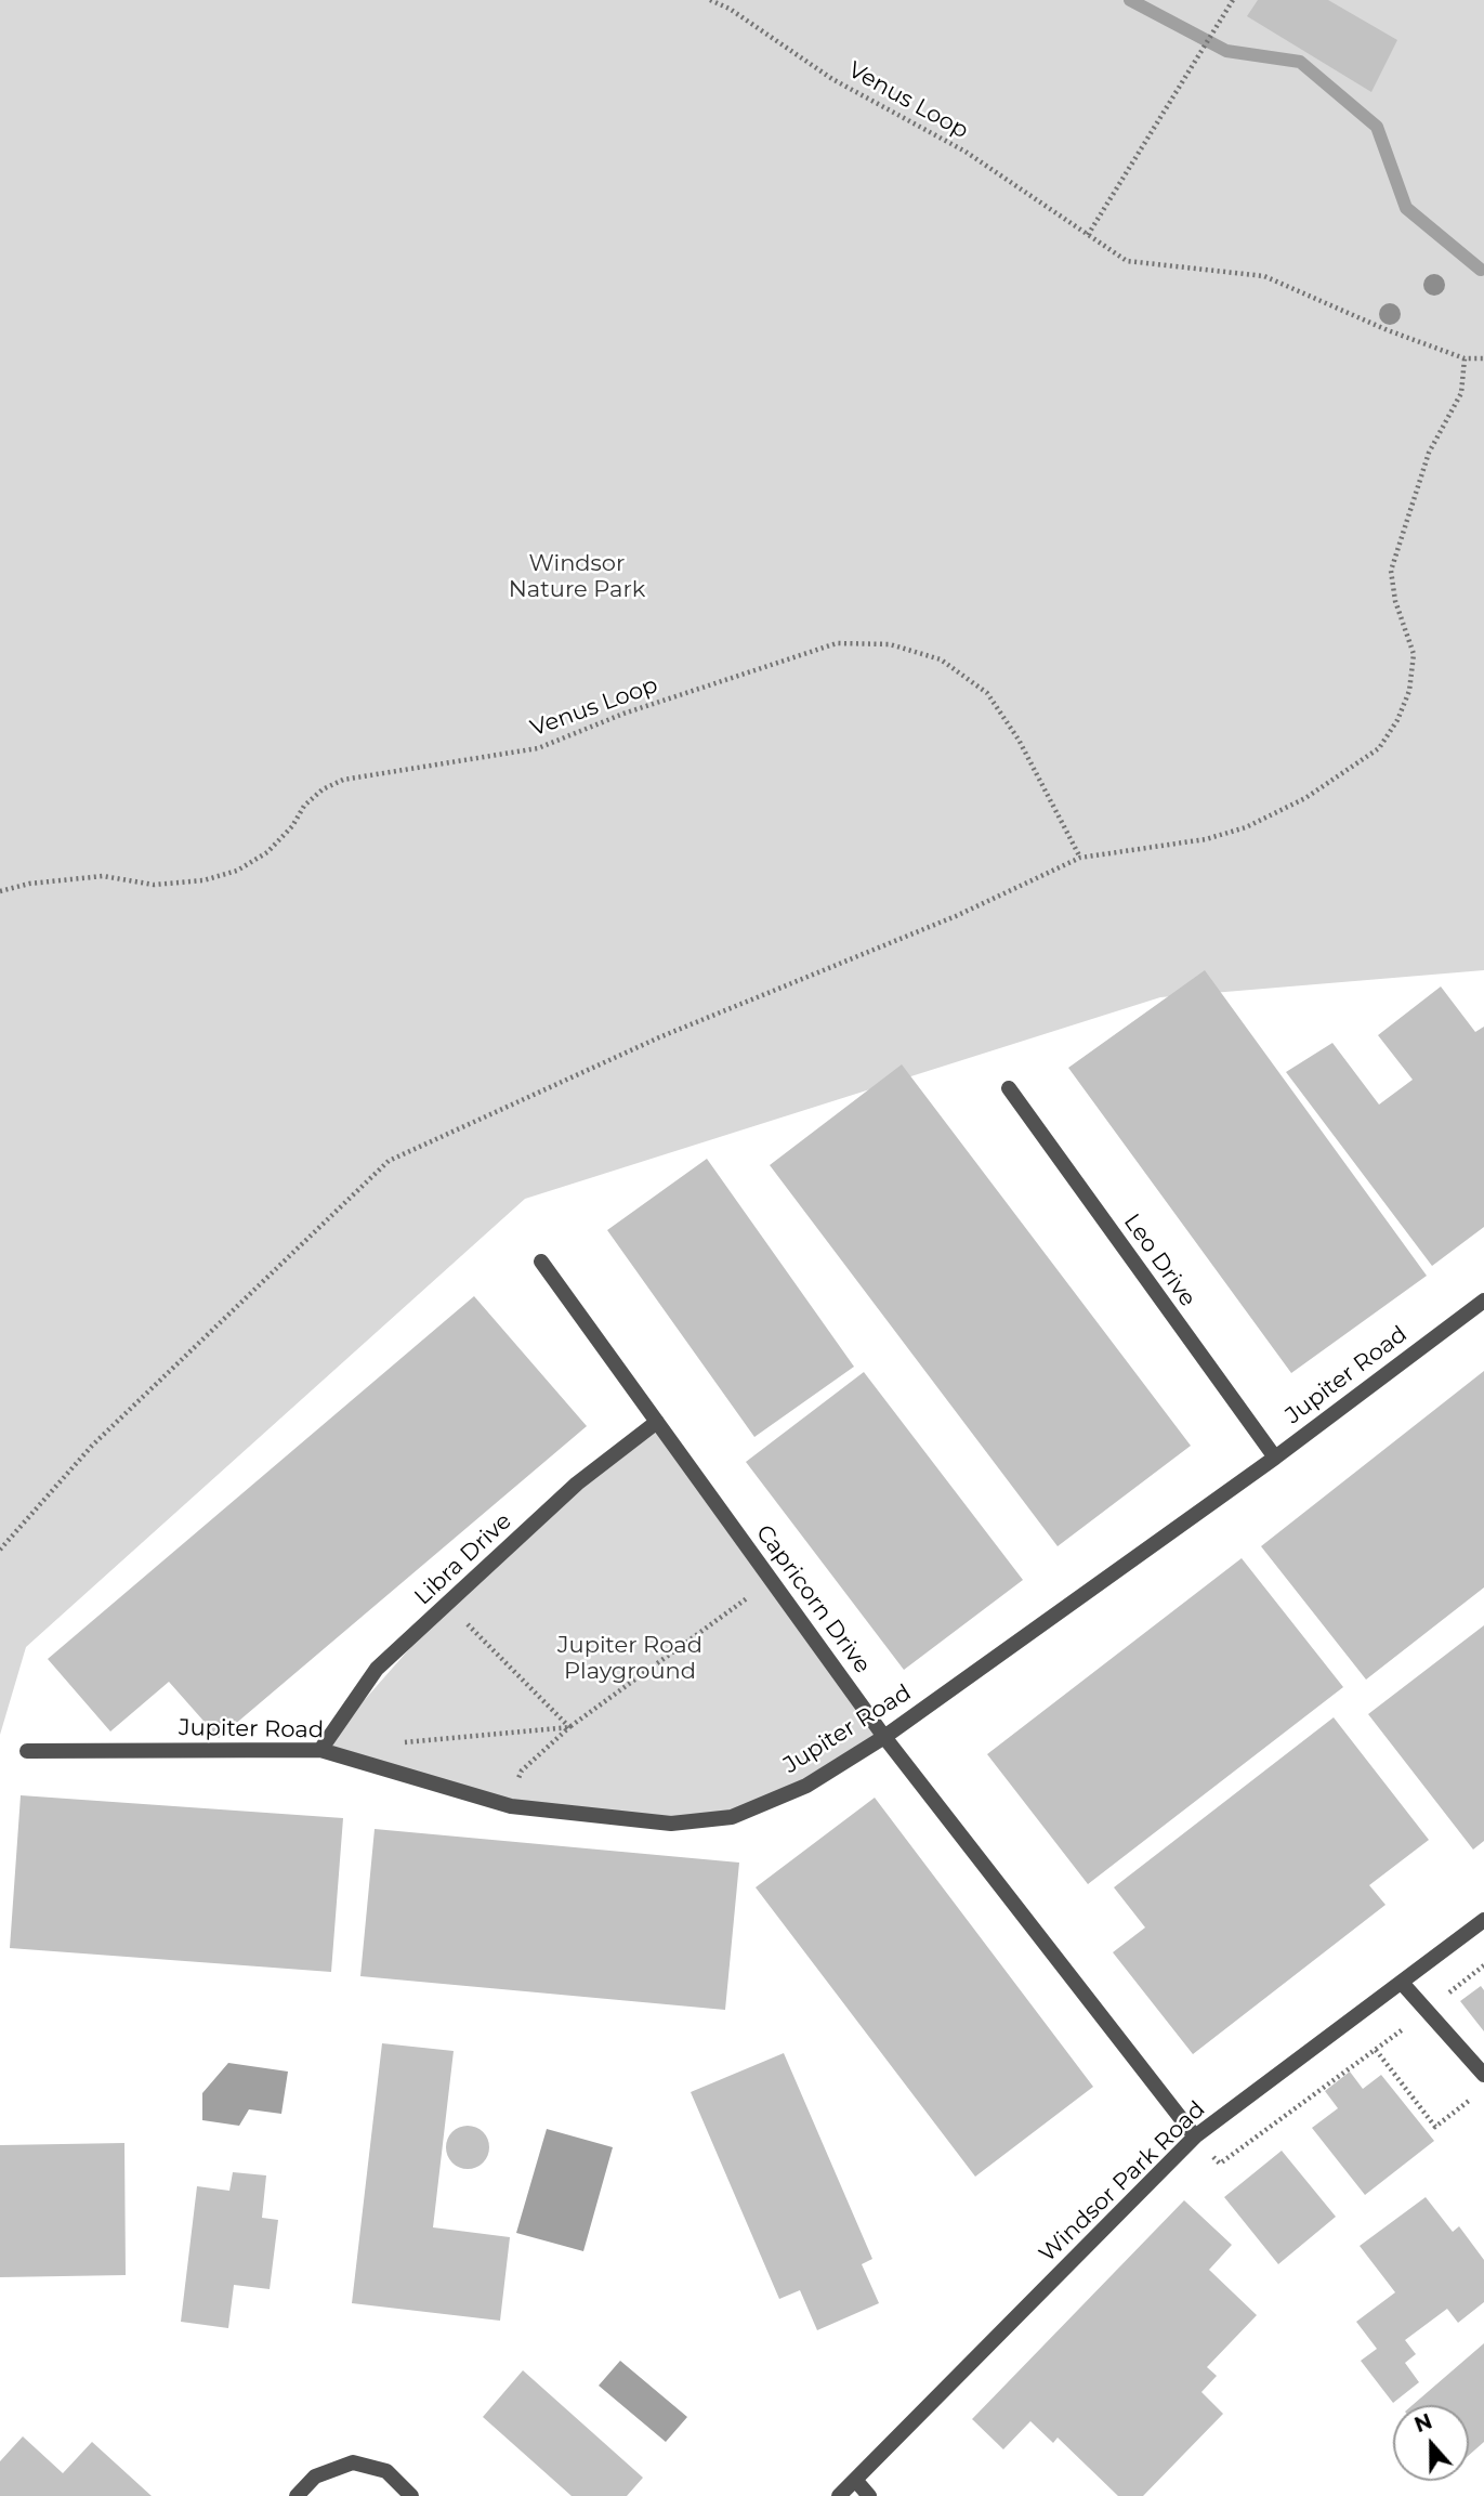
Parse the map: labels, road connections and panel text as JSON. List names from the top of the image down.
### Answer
{
  "streets": {
    "street": [
      "Leo Drive",
      "Jupiter Road",
      "Libra Drive",
      "Capricorn Drive",
      "Windsor Park Road"
    ],
    "path": ["Venus Loop"]
  },
  "crossings": [
    ["Leo Drive", "Jupiter Road"],
    ["Jupiter Road", "Libra Drive"],
    ["Jupiter Road", "Capricorn Drive"],
    ["Libra Drive", "Capricorn Drive"],
    ["Capricorn Drive", "Windsor Park Road"]
  ],
  "parks": ["Windsor Nature Park", "Jupiter Road Playground"],
  "north": "top"
}
